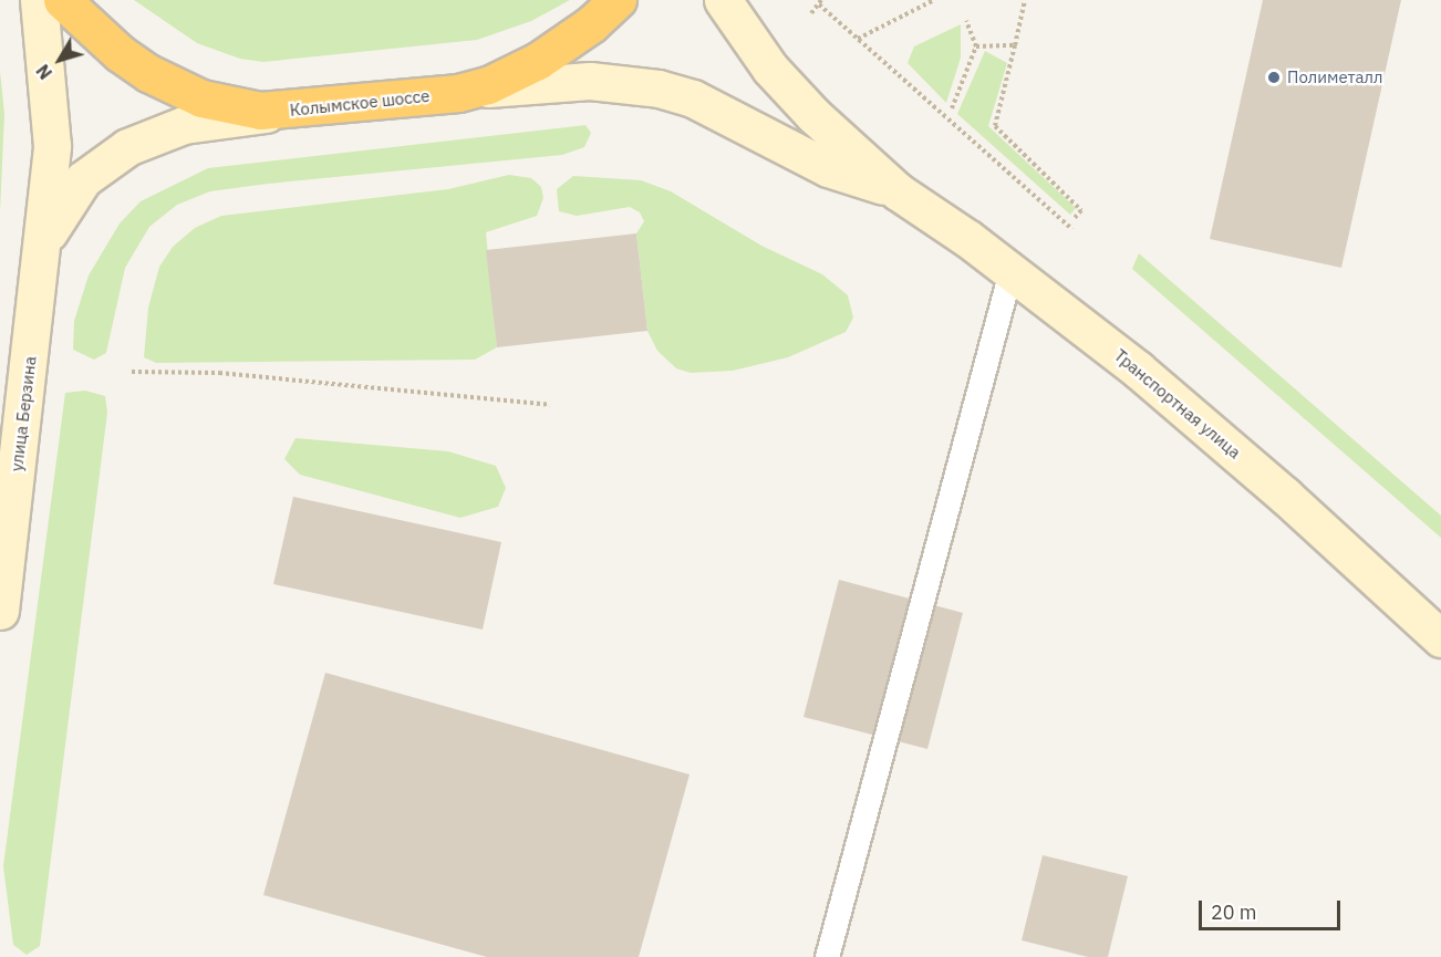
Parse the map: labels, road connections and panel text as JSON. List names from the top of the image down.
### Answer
{
  "streets": {
    "highway": ["Колымское шоссе"],
    "main road": ["Транспортная улица", "улица Берзина"]
  },
  "crossings": [
    ["Колымское шоссе", "Транспортная улица"],
    ["Колымское шоссе", "улица Берзина"]
  ],
  "places": ["Полиметалл"],
  "scale_bar": "20 m",
  "north": "bottom left"
}
